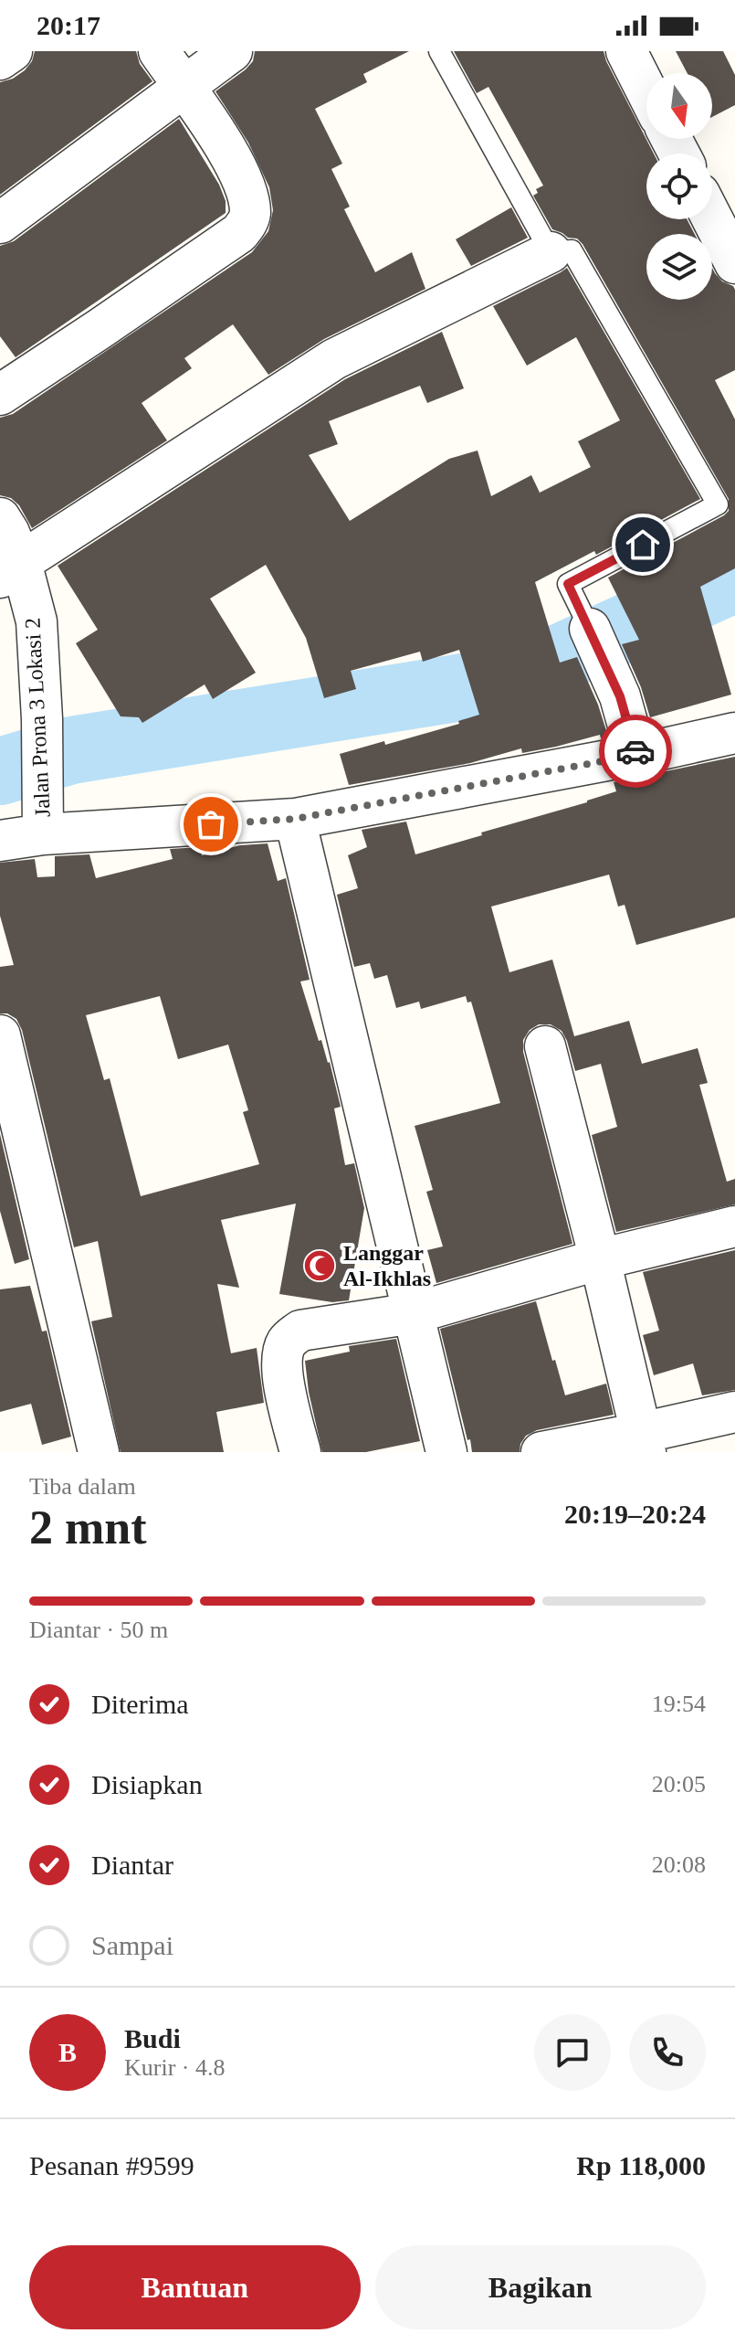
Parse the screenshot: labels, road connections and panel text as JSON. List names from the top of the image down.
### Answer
{
  "streets": {
    "street": ["Jalan Prona 3 Lokasi 2"]
  },
  "places": {
    "mosque": ["Langgar Al-Ikhlas"]
  },
  "north": "bottom",
  "page": {
    "status": "20:17",
    "heading": ["2 mnt", "Tiba dalam", "20:19–20:24"],
    "panel": [
      "Budi",
      "Kurir · 4.8",
      "Pesanan #9599",
      "Rp 118,000"
    ],
    "bar": "Diantar · 50 m",
    "list": [
      ["Diterima", "19:54"],
      ["Disiapkan", "20:05"],
      ["Diantar", "20:08"],
      "Sampai"
    ],
    "round": "B",
    "buttons": ["Bantuan", "Bagikan"]
  }
}
